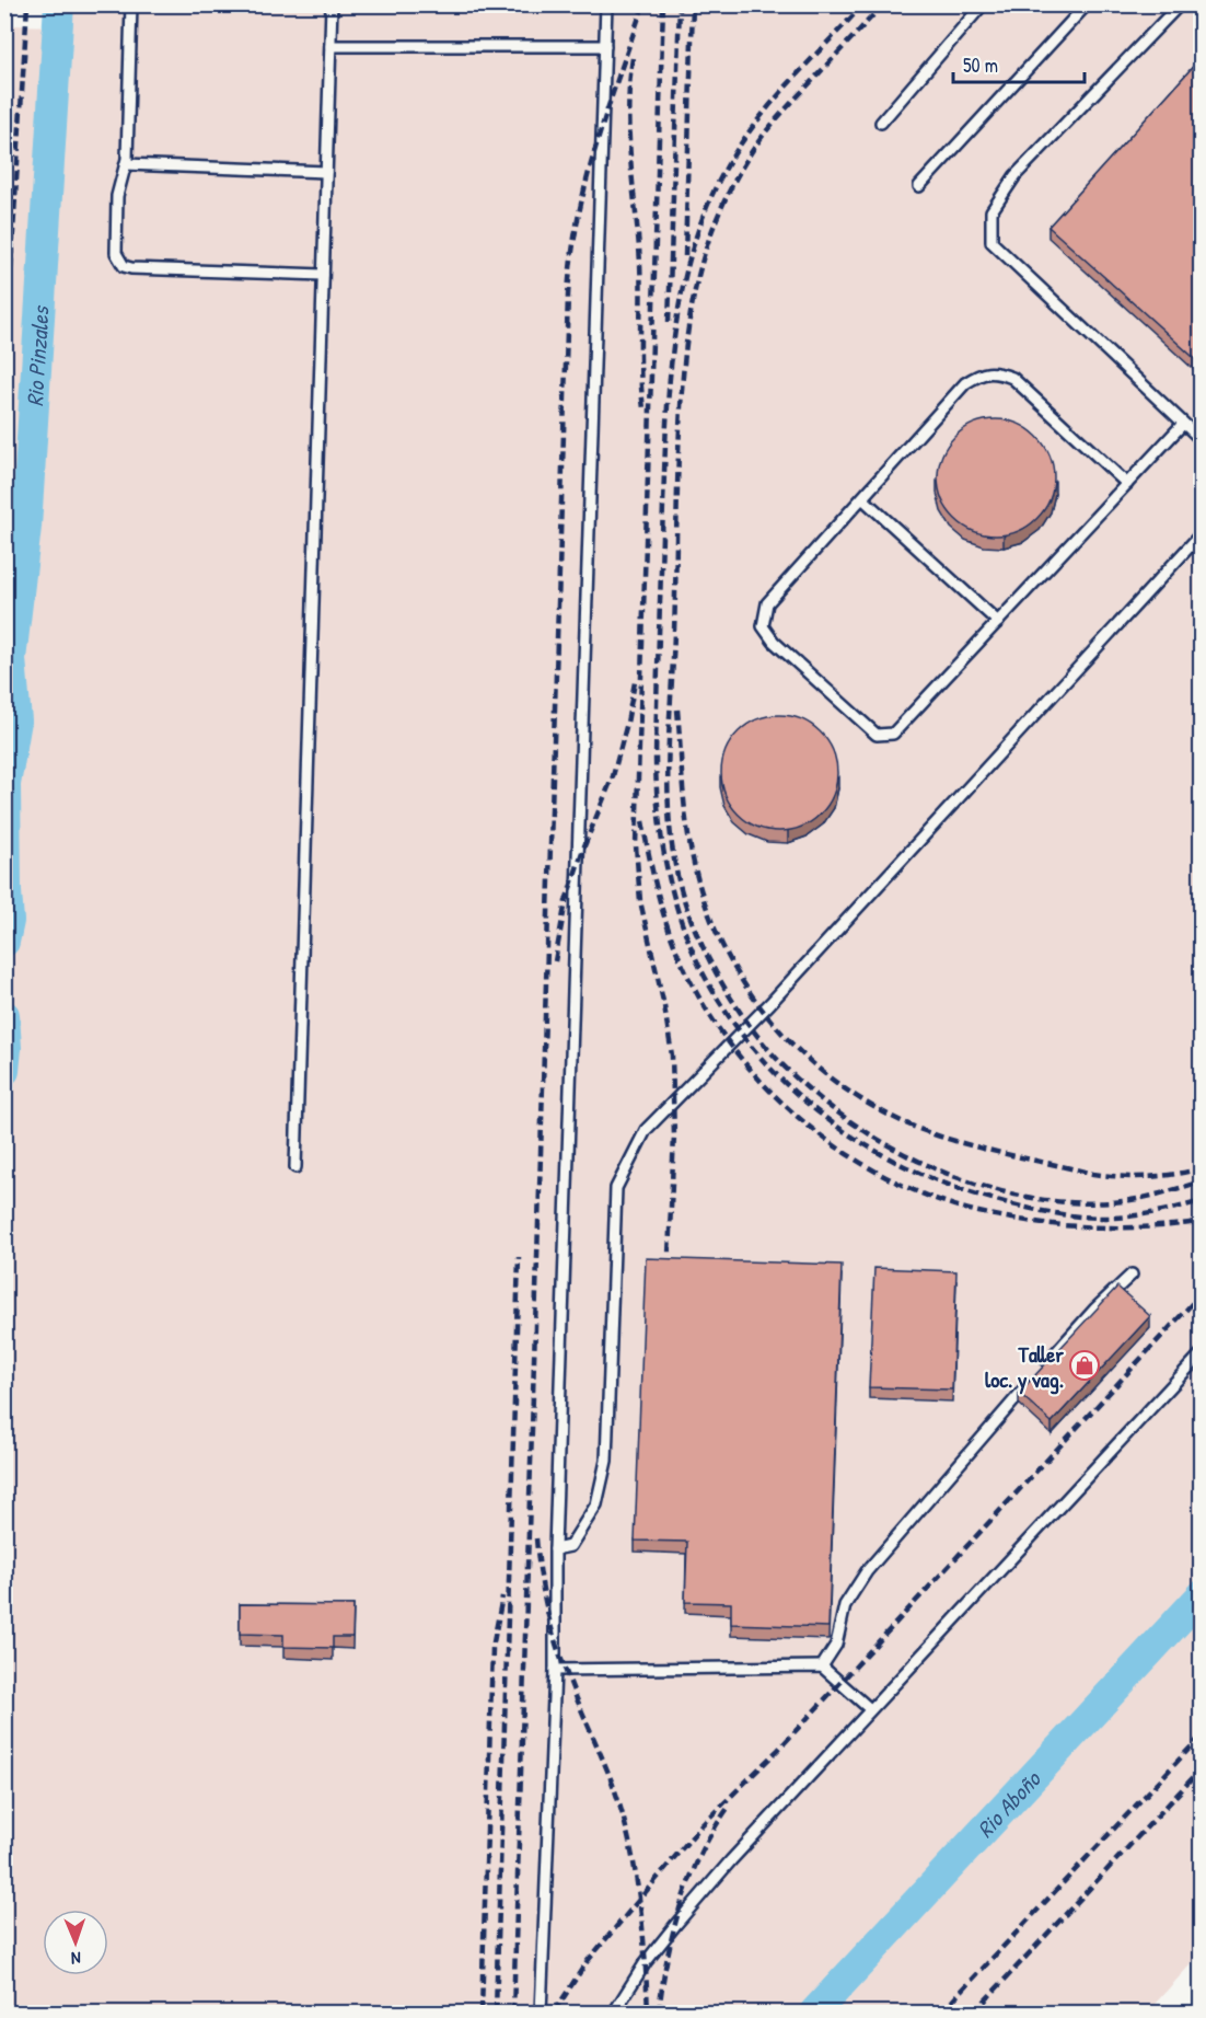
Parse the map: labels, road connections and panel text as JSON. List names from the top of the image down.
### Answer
{
  "water": ["Rio Pinzales", "Rio Aboño"],
  "places": {
    "shop": ["Taller loc. y vag."]
  },
  "scale_bar": "50 m",
  "north": "bottom"
}
